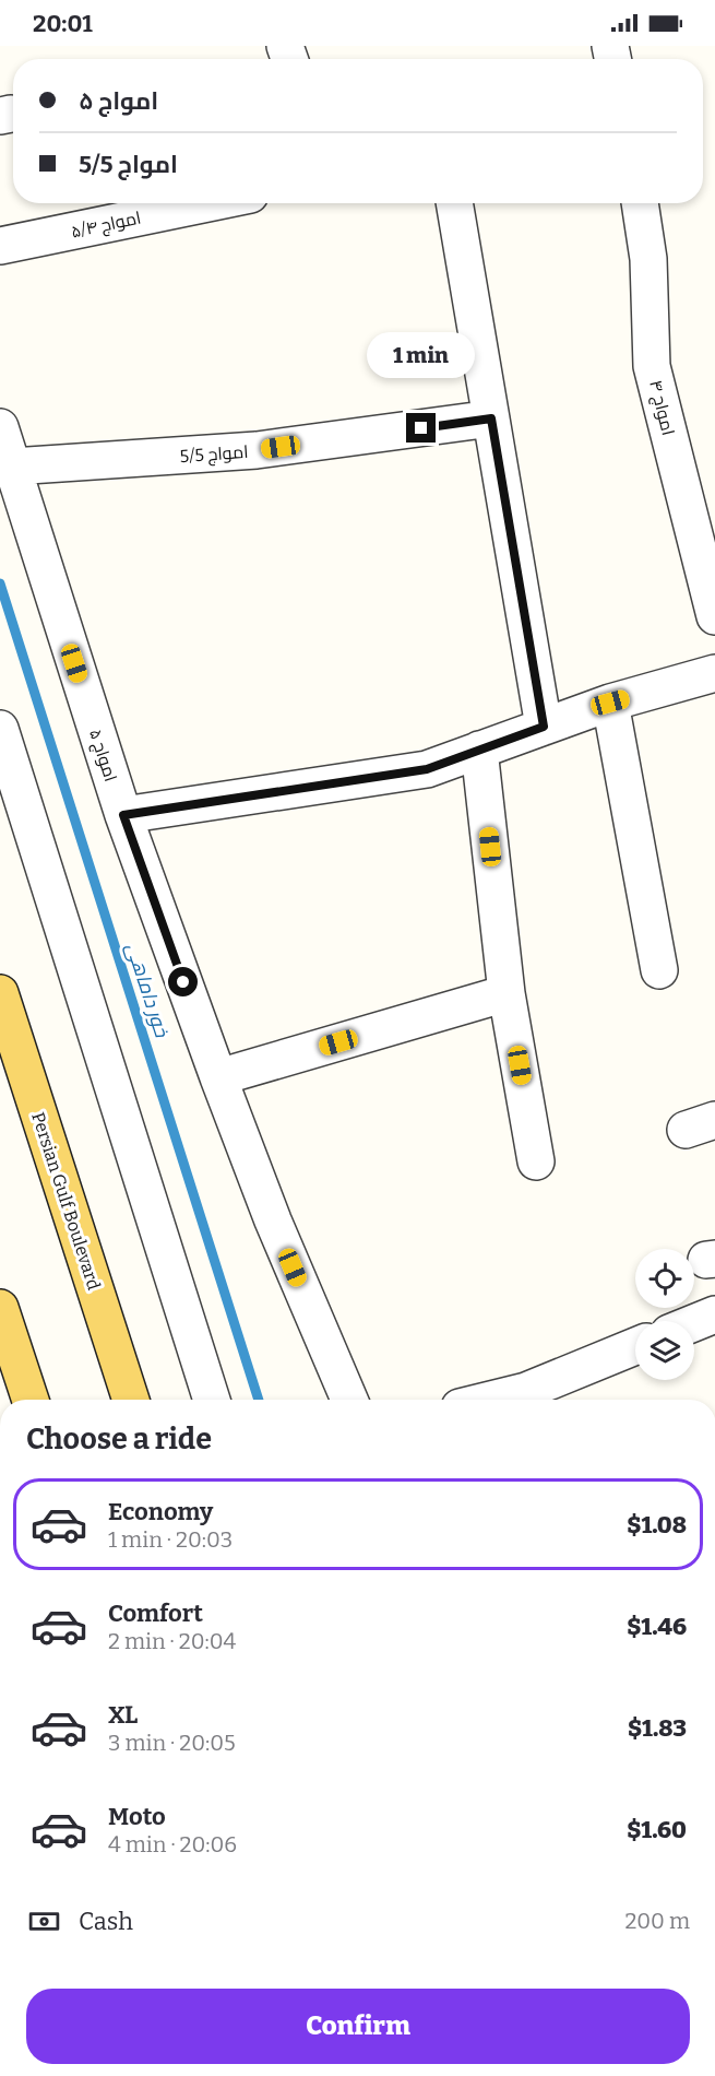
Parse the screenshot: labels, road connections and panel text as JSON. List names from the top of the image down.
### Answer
{
  "streets": {
    "main road": ["Persian Gulf Boulevard"],
    "street": [
      "امواج ۵/۴",
      "امواج ۴",
      "امواج 5/5",
      "امواج ۵"
    ]
  },
  "crossings": [
    ["امواج 5/5", "امواج ۵"]
  ],
  "water": ["خور داماهی"],
  "page": {
    "status": "20:01",
    "banner": ["امواج ۵", "امواج 5/5"],
    "bubble": "1 min",
    "heading": "Choose a ride",
    "list": [
      {
        "name": "Economy",
        "note": "1 min · 20:03",
        "value": "$1.08"
      },
      {
        "name": "Comfort",
        "note": "2 min · 20:04",
        "value": "$1.46"
      },
      {
        "name": "XL",
        "note": "3 min · 20:05",
        "value": "$1.83"
      },
      {
        "name": "Moto",
        "note": "4 min · 20:06",
        "value": "$1.60"
      }
    ],
    "pay": ["Cash", "200 m"],
    "buttons": "Confirm"
  }
}
